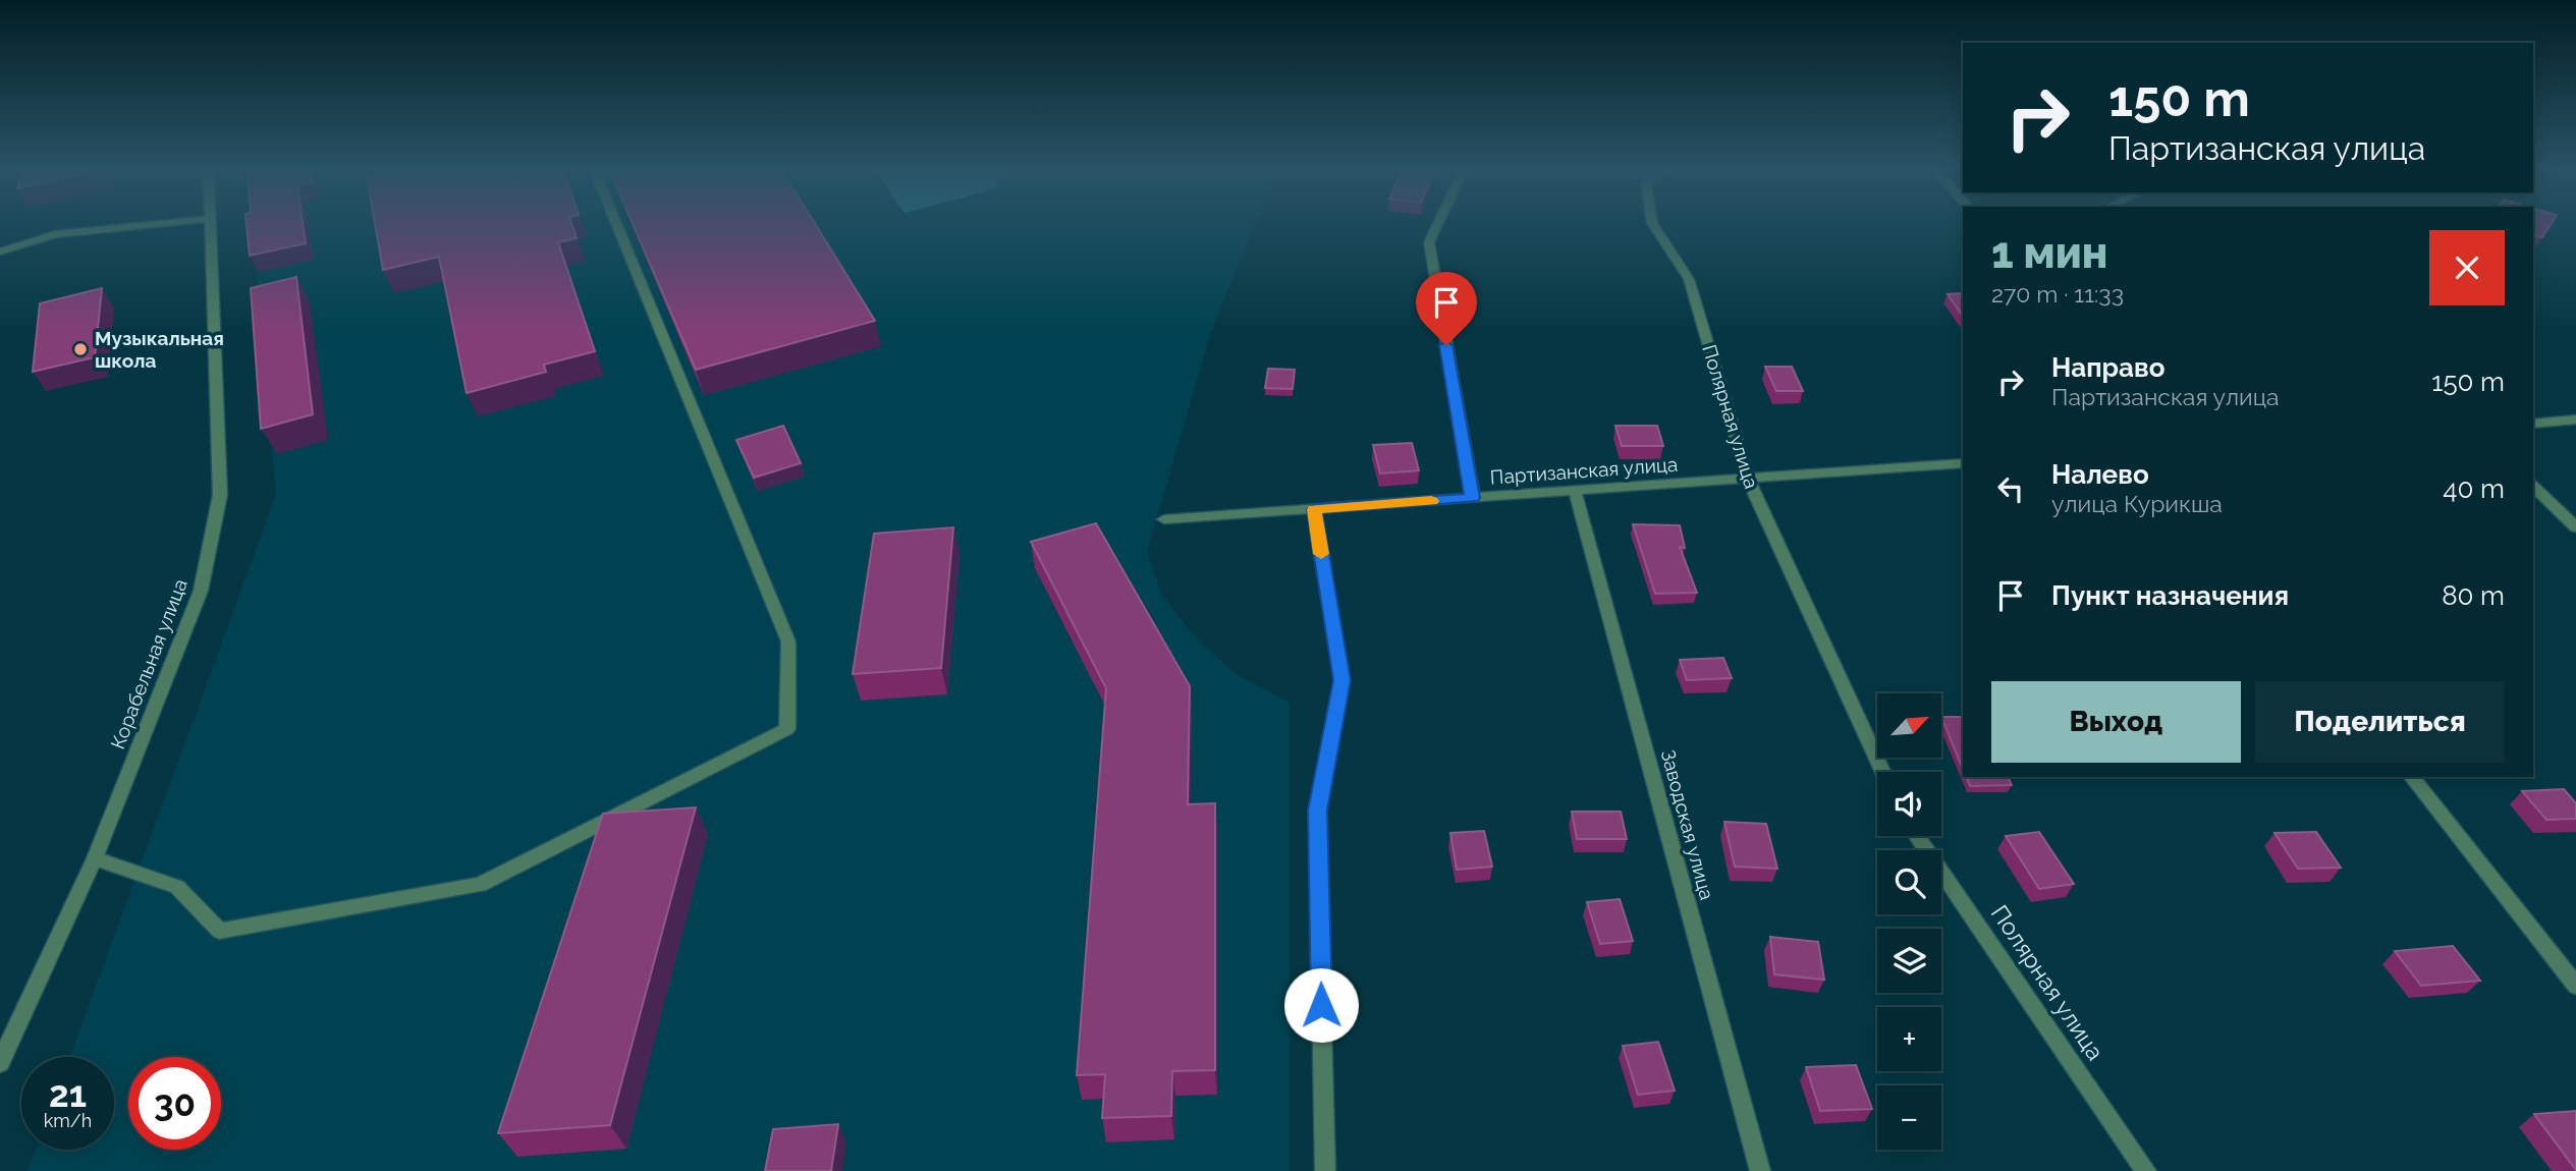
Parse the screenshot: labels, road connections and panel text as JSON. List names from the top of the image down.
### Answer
{
  "streets": {
    "street": [
      "Полярная улица",
      "Партизанская улица",
      "Корабельная улица",
      "Заводская улица"
    ]
  },
  "crossings": [
    ["Полярная улица", "Партизанская улица"],
    ["Партизанская улица", "Заводская улица"]
  ],
  "places": ["Музыкальная школа"],
  "north": "top right",
  "page": {
    "turn": ["150 m", "Партизанская улица"],
    "heading": ["1 мин", "270 m · 11:33"],
    "list": [
      {
        "name": "Направо",
        "note": "Партизанская улица",
        "value": "150 m"
      },
      {
        "name": "Налево",
        "note": "улица Курикша",
        "value": "40 m"
      },
      {
        "name": "Пункт назначения",
        "value": "80 m"
      }
    ],
    "buttons": ["Выход", "Поделиться"],
    "map_buttons": ["+", "−"],
    "speed": "21 km/h",
    "limit": "30"
  }
}
